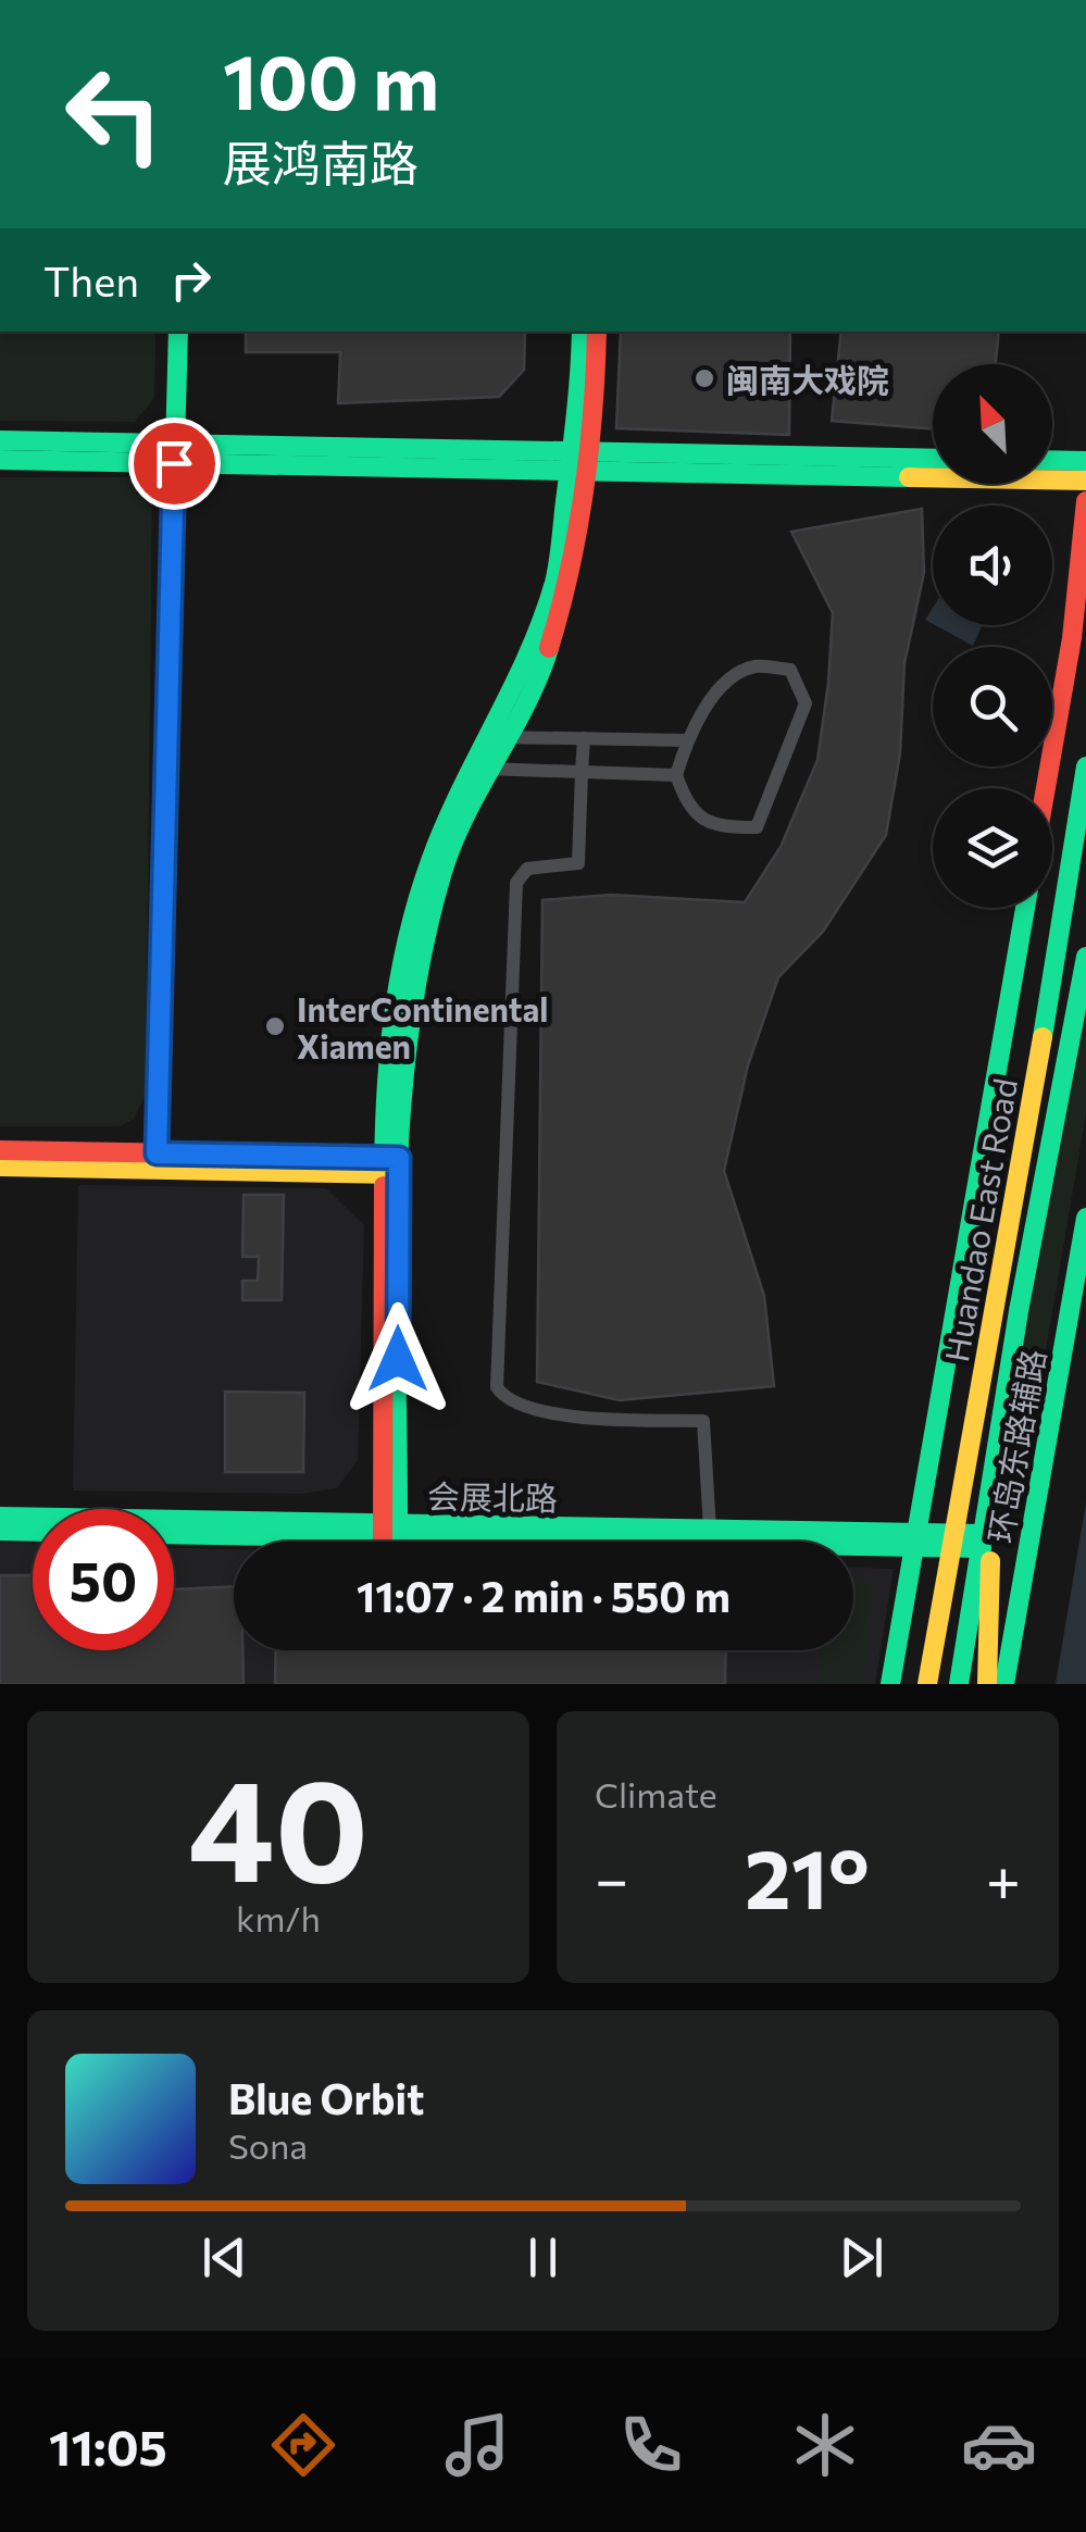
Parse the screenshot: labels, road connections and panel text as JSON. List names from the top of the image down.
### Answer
{
  "streets": {
    "main road": ["Huandao East Road", "环岛东路辅路", "会展北路"]
  },
  "crossings": [
    ["Huandao East Road", "会展北路"]
  ],
  "places": ["闽南大戏院", "InterContinental Xiamen"],
  "north": "top left",
  "page": {
    "turn": ["100 m", "展鸿南路"],
    "then": "Then",
    "limit": "50",
    "trip": "11:07 · 2 min · 550 m",
    "tile": [
      ["40", "km/h"],
      "Climate"
    ],
    "heat": ["−", "21°", "+"],
    "song": ["Blue Orbit", "Sona"],
    "tabs": "11:05"
  }
}
